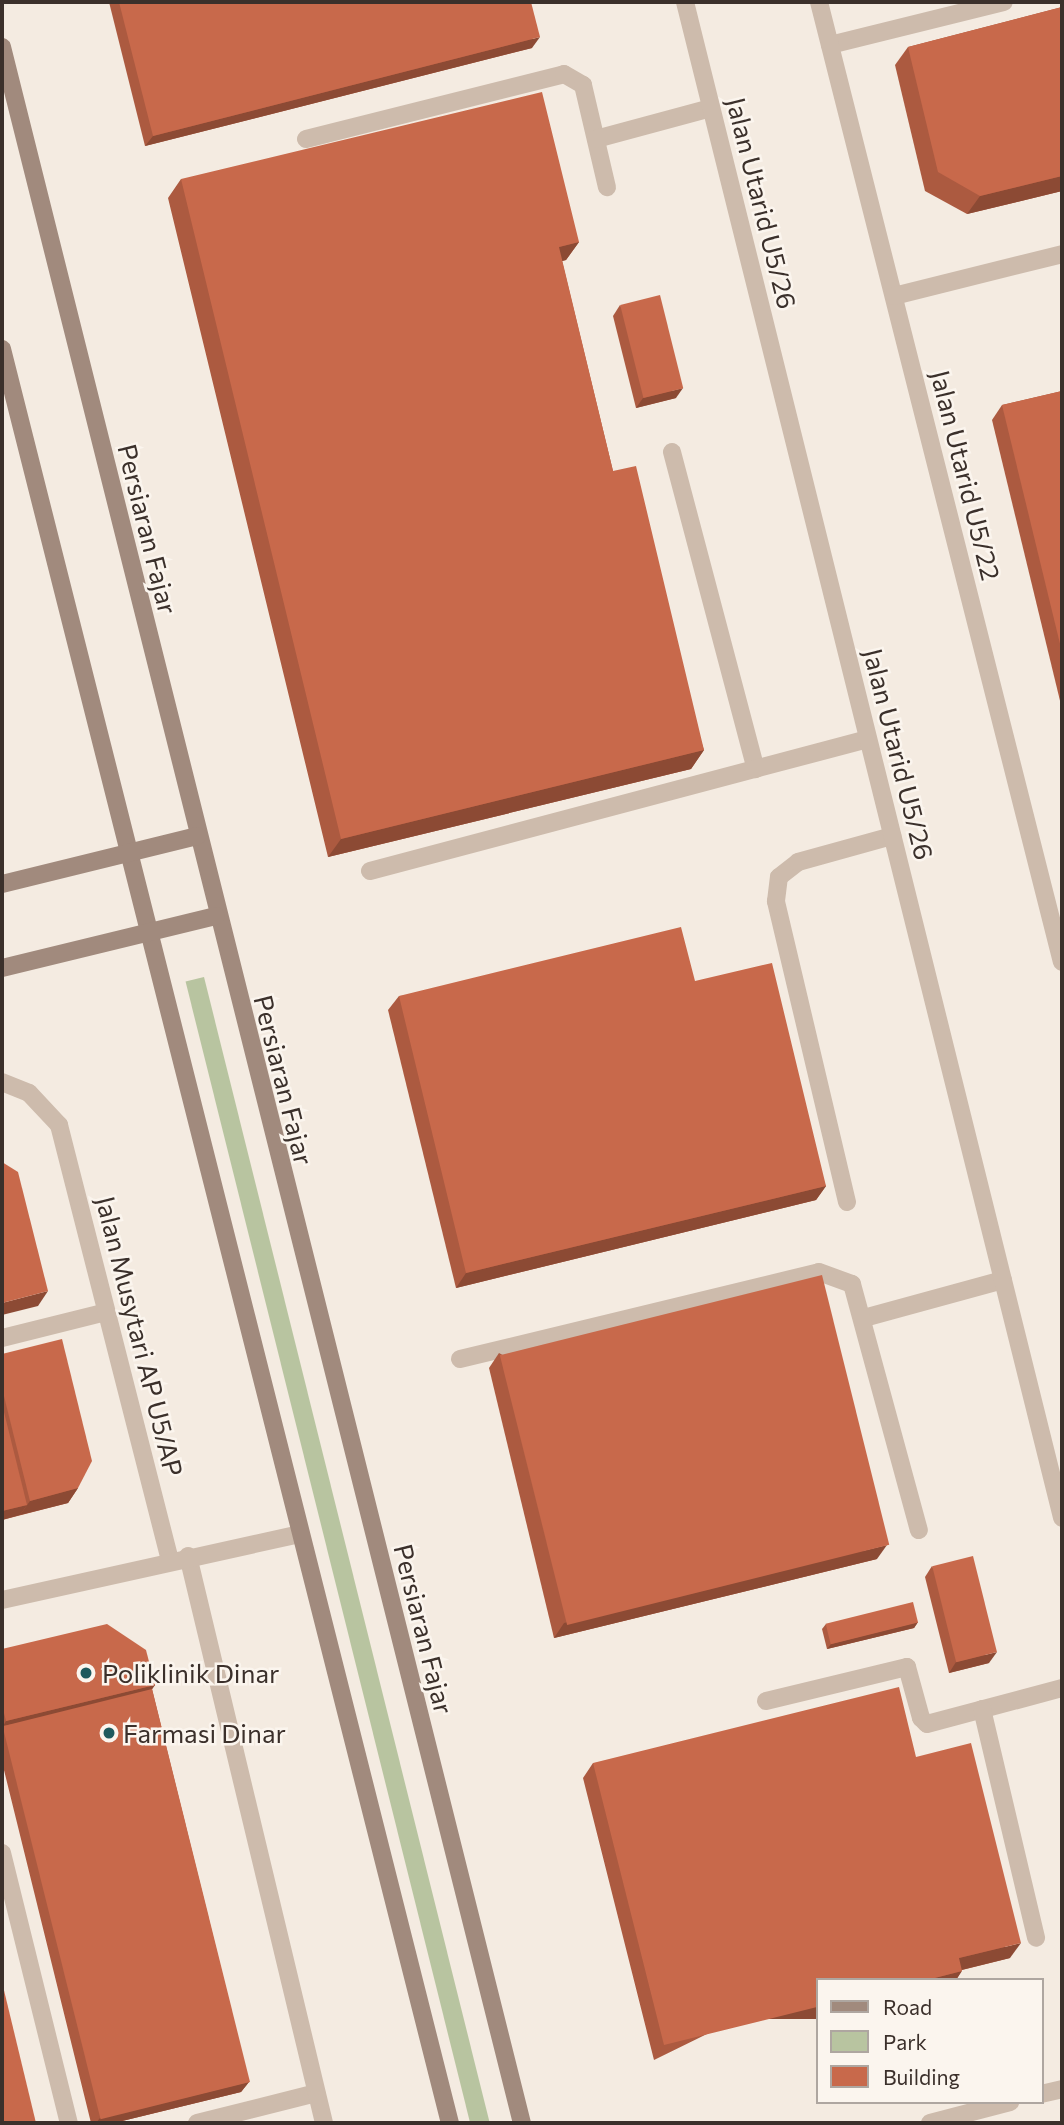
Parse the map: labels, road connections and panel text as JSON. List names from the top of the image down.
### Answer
{
  "streets": {
    "main road": ["Persiaran Fajar"],
    "street": ["Jalan Utarid U5/26", "Jalan Utarid U5/22", "Jalan Musytari AP U5/AP"]
  },
  "places": ["Poliklinik Dinar", "Farmasi Dinar"],
  "legend": ["Road", "Park", "Building"]
}
